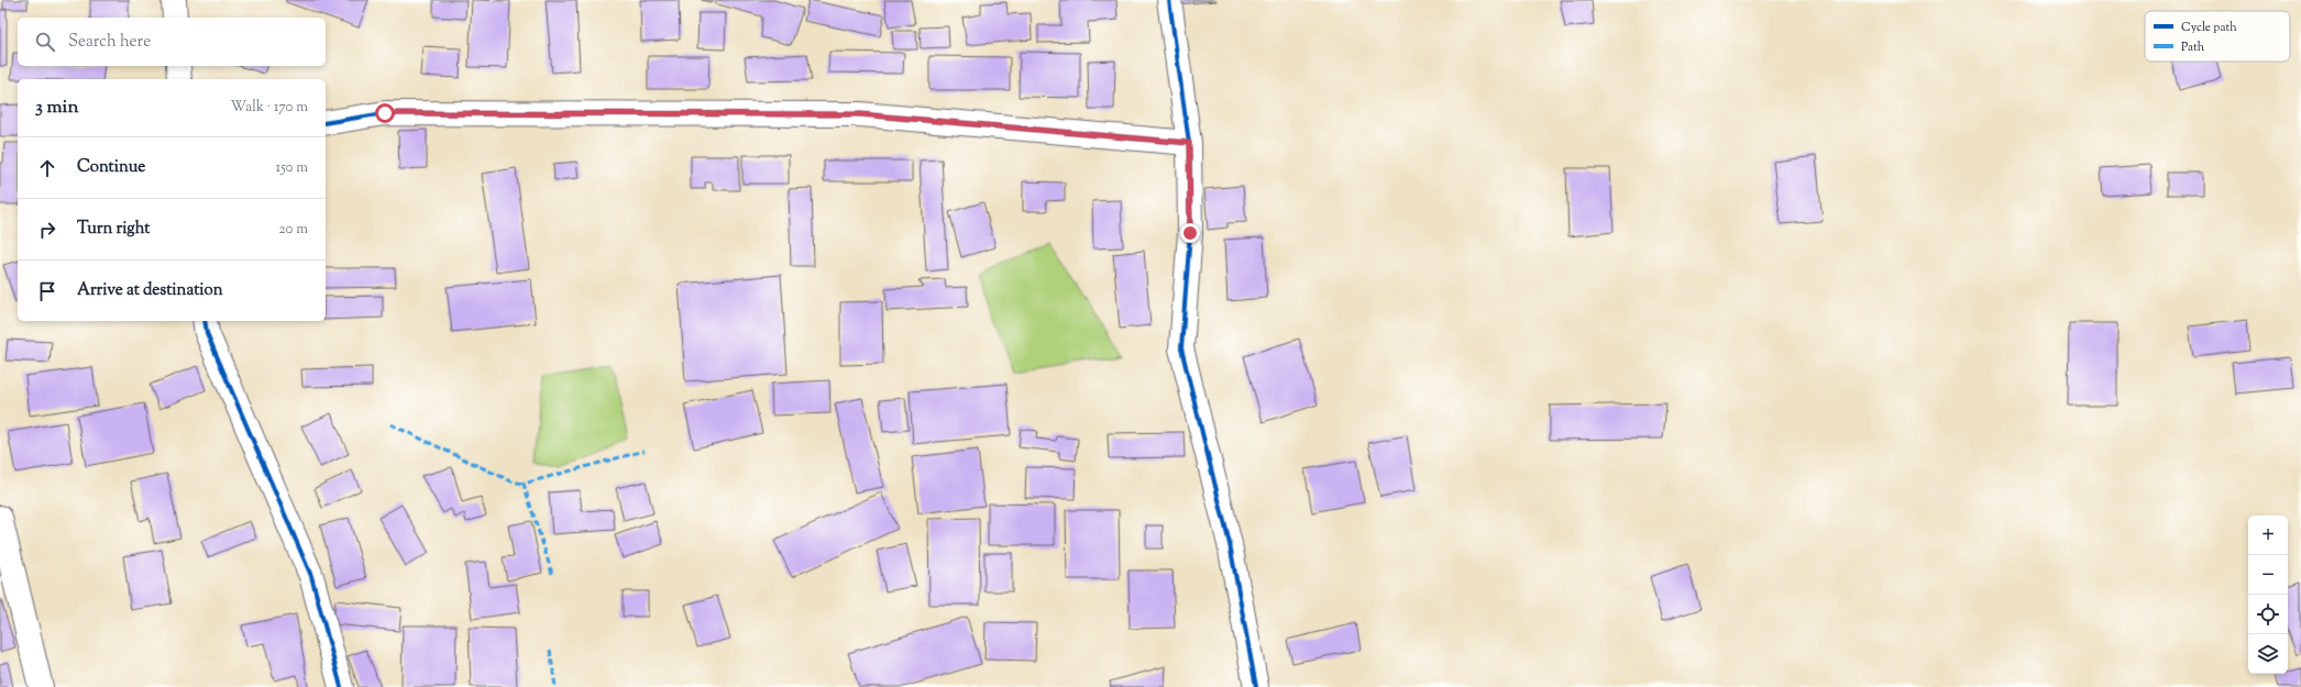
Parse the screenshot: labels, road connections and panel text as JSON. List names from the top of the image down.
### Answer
{
  "legend": ["Cycle path", "Path"],
  "page": {
    "search": "Search here",
    "heading": ["3 min", "Walk · 170 m"],
    "list": [
      ["Continue", "150 m"],
      ["Turn right", "20 m"],
      "Arrive at destination"
    ],
    "map_buttons": ["+", "−"]
  }
}
